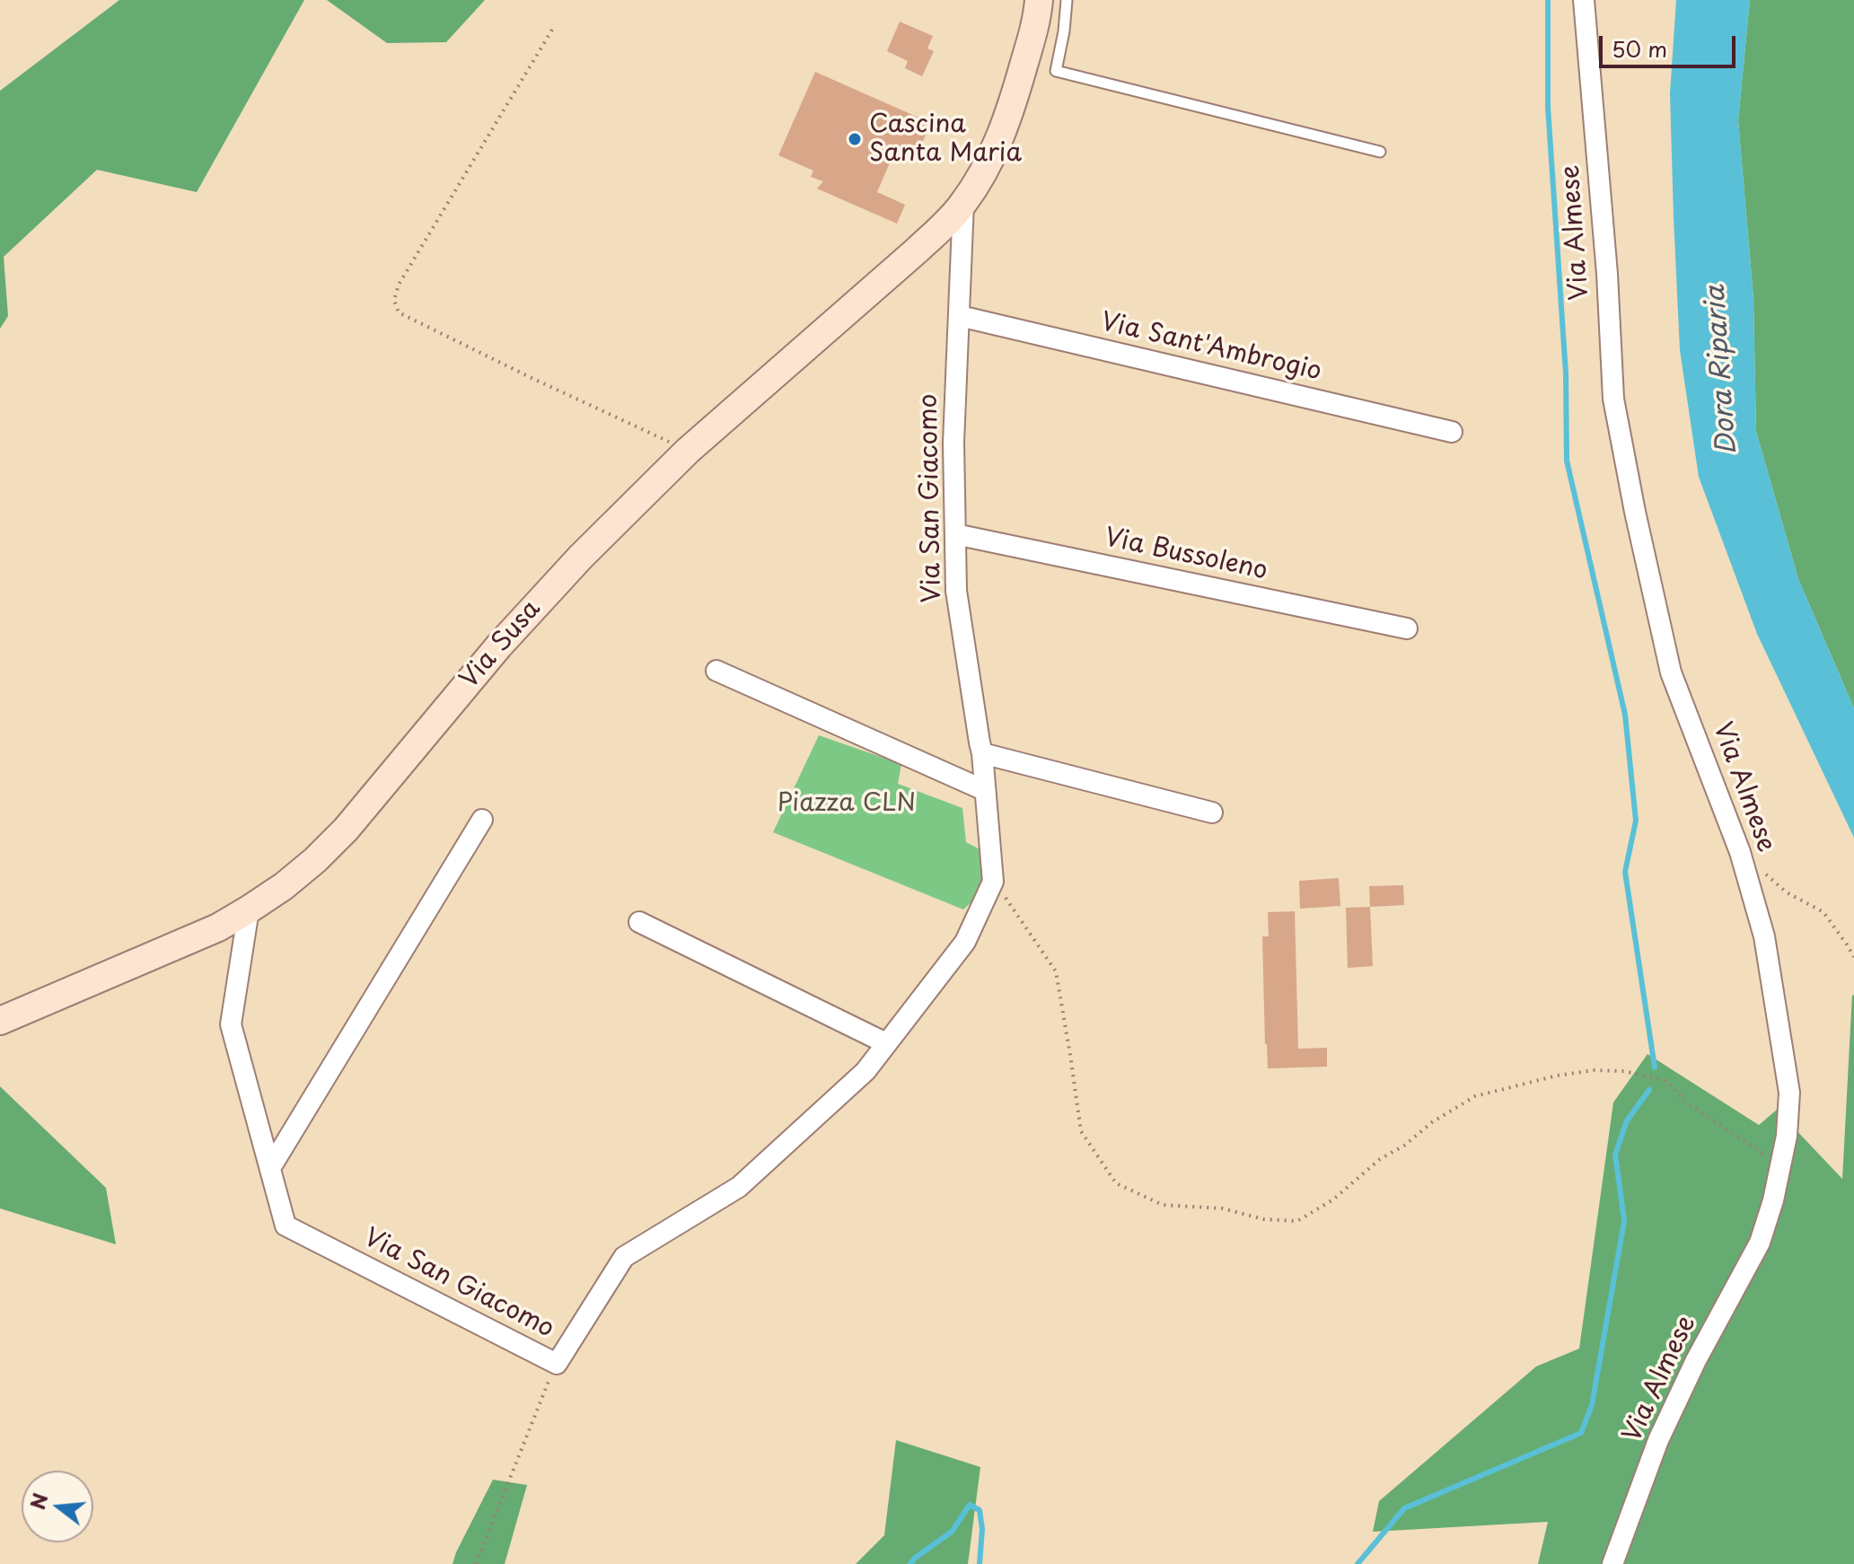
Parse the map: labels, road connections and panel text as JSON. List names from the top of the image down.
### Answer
{
  "streets": {
    "main road": ["Via Susa"],
    "street": [
      "Via Almese",
      "Via Sant'Ambrogio",
      "Via San Giacomo",
      "Via Bussoleno"
    ]
  },
  "crossings": [
    ["Via Sant'Ambrogio", "Via San Giacomo"],
    ["Via San Giacomo", "Via Bussoleno"],
    ["Via San Giacomo", "Via Susa"]
  ],
  "water": ["Dora Riparia"],
  "parks": ["Piazza CLN"],
  "places": ["Cascina Santa Maria"],
  "scale_bar": "50 m",
  "north": "left"
}
